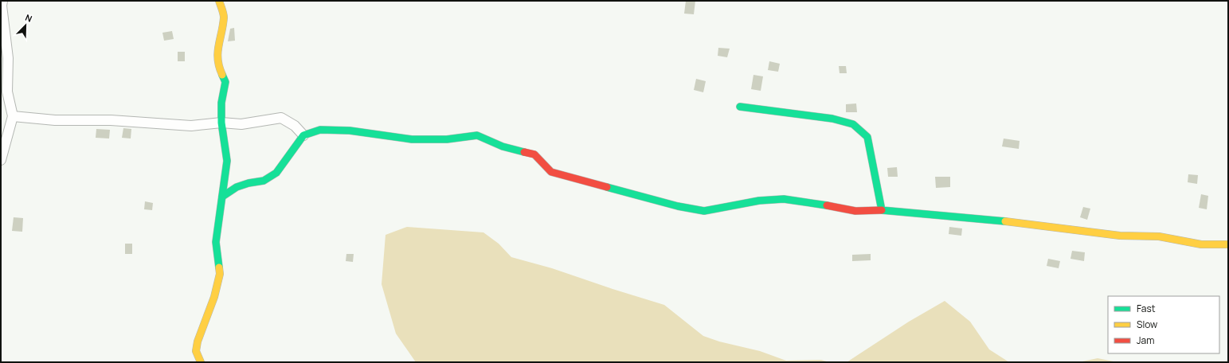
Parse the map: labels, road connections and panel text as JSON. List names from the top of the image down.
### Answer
{
  "legend": ["Fast", "Slow", "Jam"],
  "north": "top right"
}
